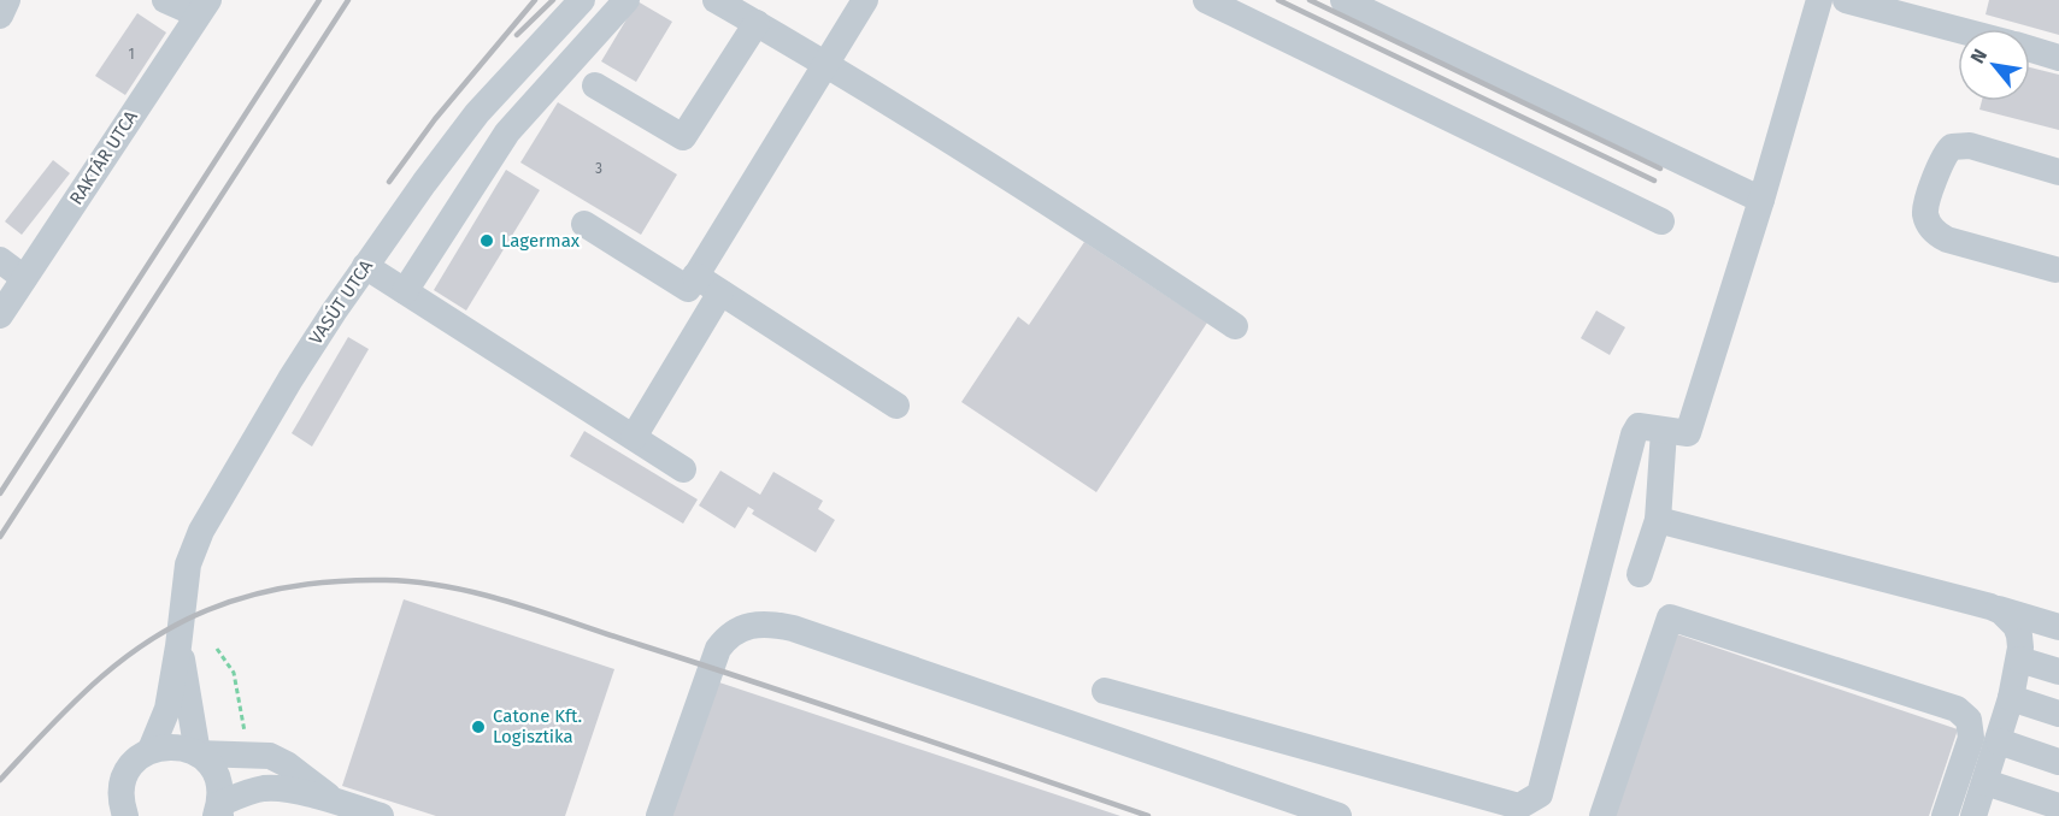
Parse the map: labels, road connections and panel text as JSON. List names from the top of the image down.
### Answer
{
  "streets": {
    "street": ["RAKTÁR UTCA", "VASÚT UTCA"]
  },
  "places": ["Lagermax", "Catone Kft. Logisztika"],
  "house_numbers": ["1", "3"],
  "north": "top left"
}
